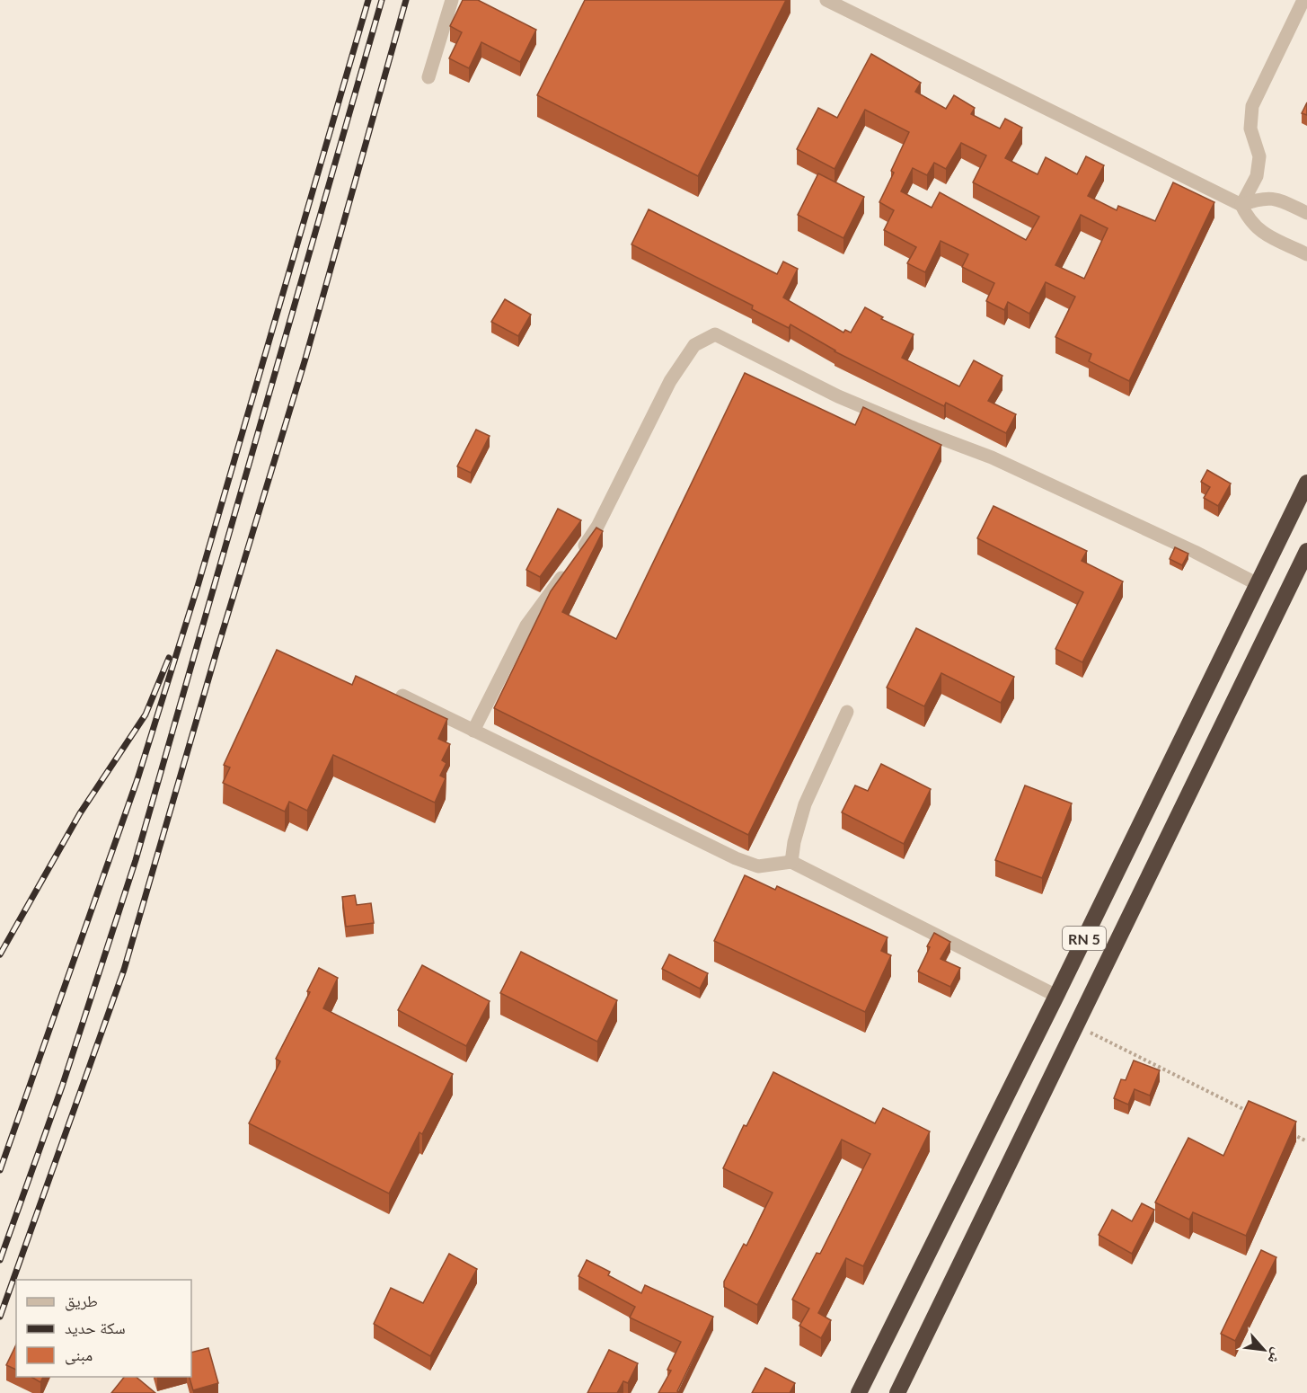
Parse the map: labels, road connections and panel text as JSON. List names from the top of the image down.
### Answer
{
  "streets": {
    "highway": ["RN 5"]
  },
  "legend": ["طريق", "سكة حديد", "مبنى"],
  "north": "bottom right"
}
